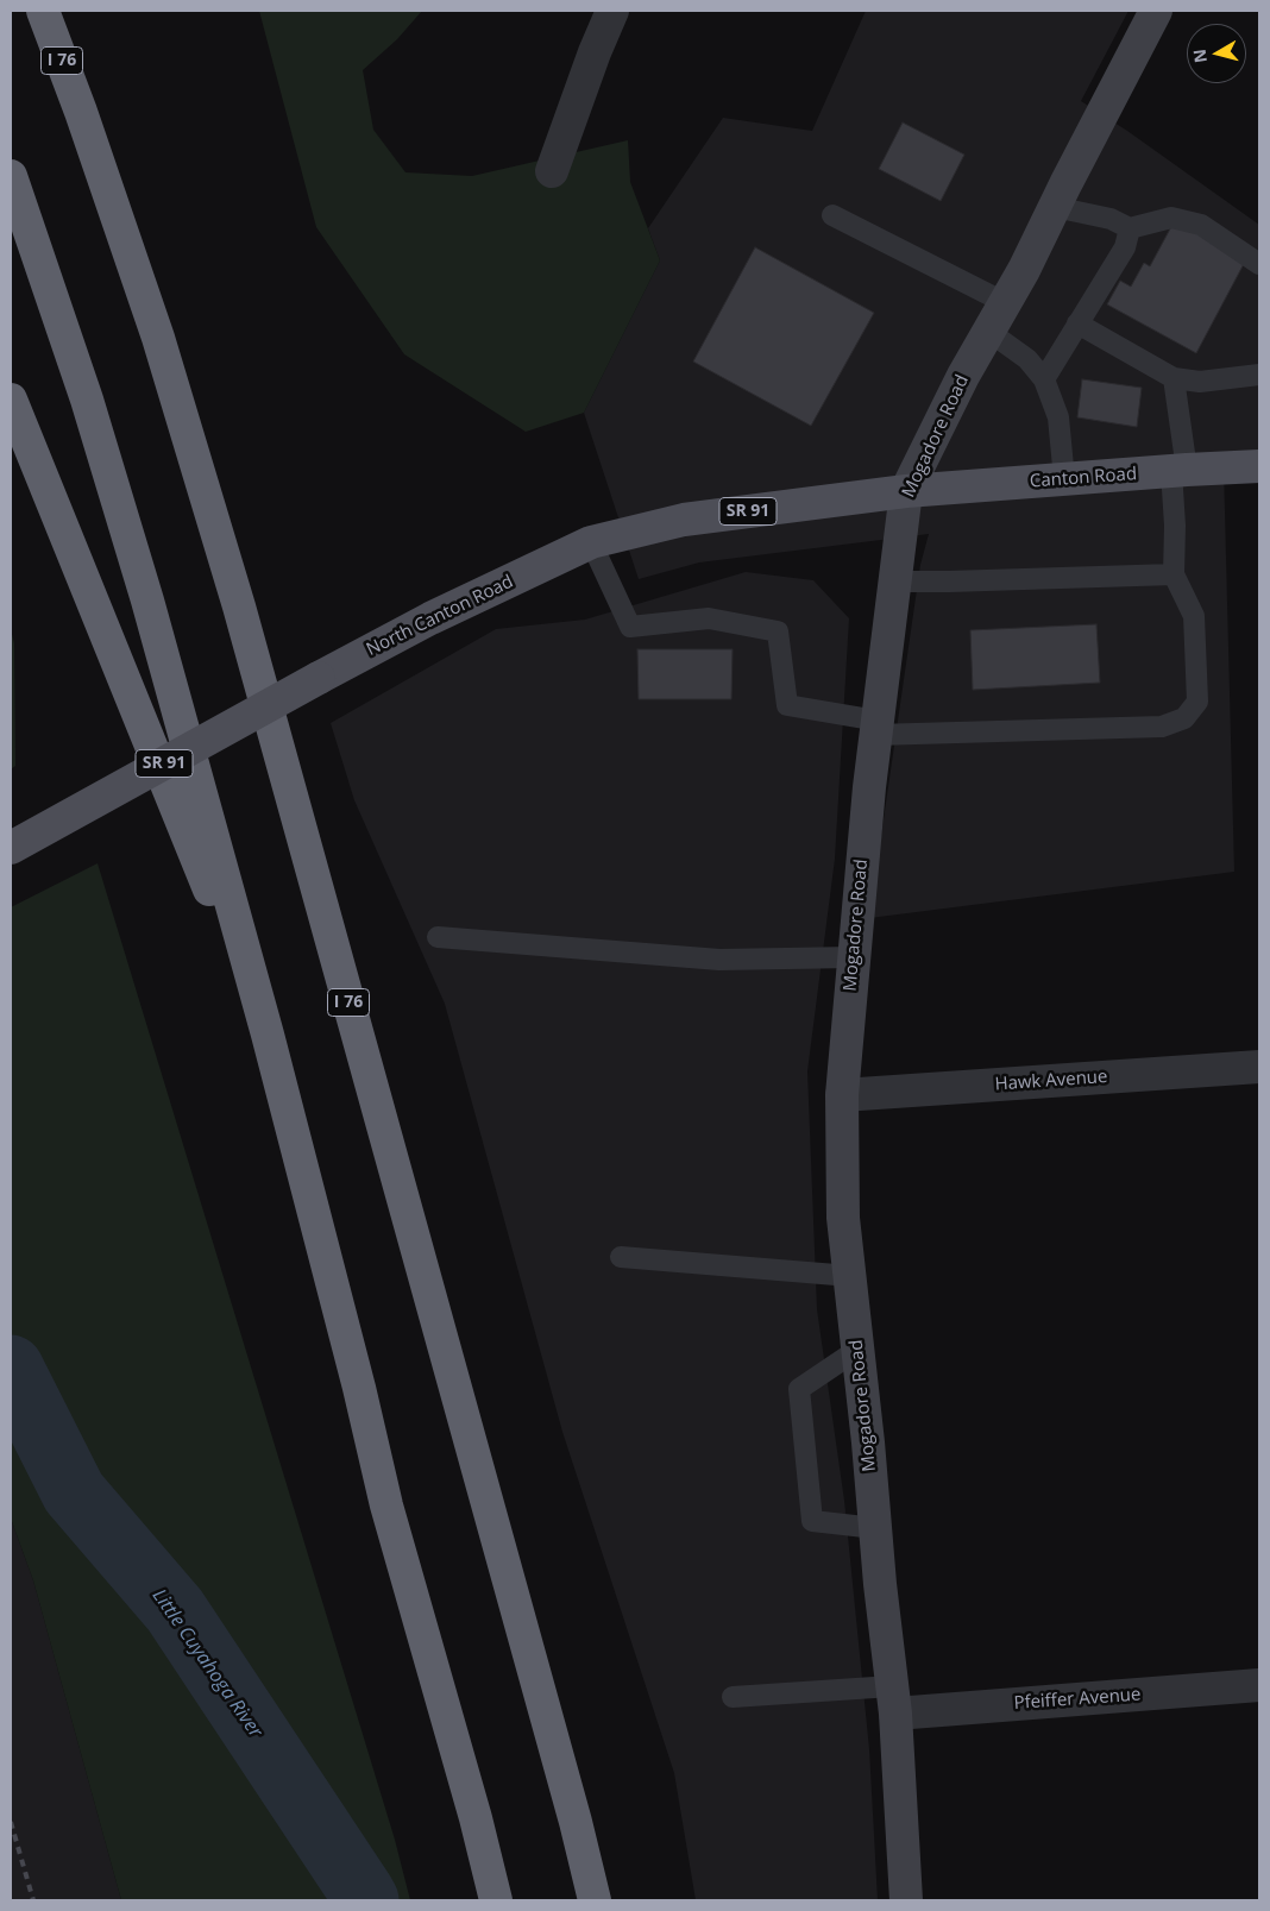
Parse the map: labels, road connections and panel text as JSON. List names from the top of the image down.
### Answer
{
  "streets": {
    "highway": ["I 76"],
    "main road": ["Canton Road", "SR 91", "North Canton Road"],
    "street": ["Mogadore Road", "Hawk Avenue", "Pfeiffer Avenue"]
  },
  "crossings": [
    ["Mogadore Road", "Canton Road"],
    ["Mogadore Road", "North Canton Road"],
    ["Mogadore Road", "Hawk Avenue"],
    ["Mogadore Road", "Pfeiffer Avenue"],
    ["Canton Road", "North Canton Road"]
  ],
  "water": ["Little Cuyahoga River"],
  "north": "left"
}
